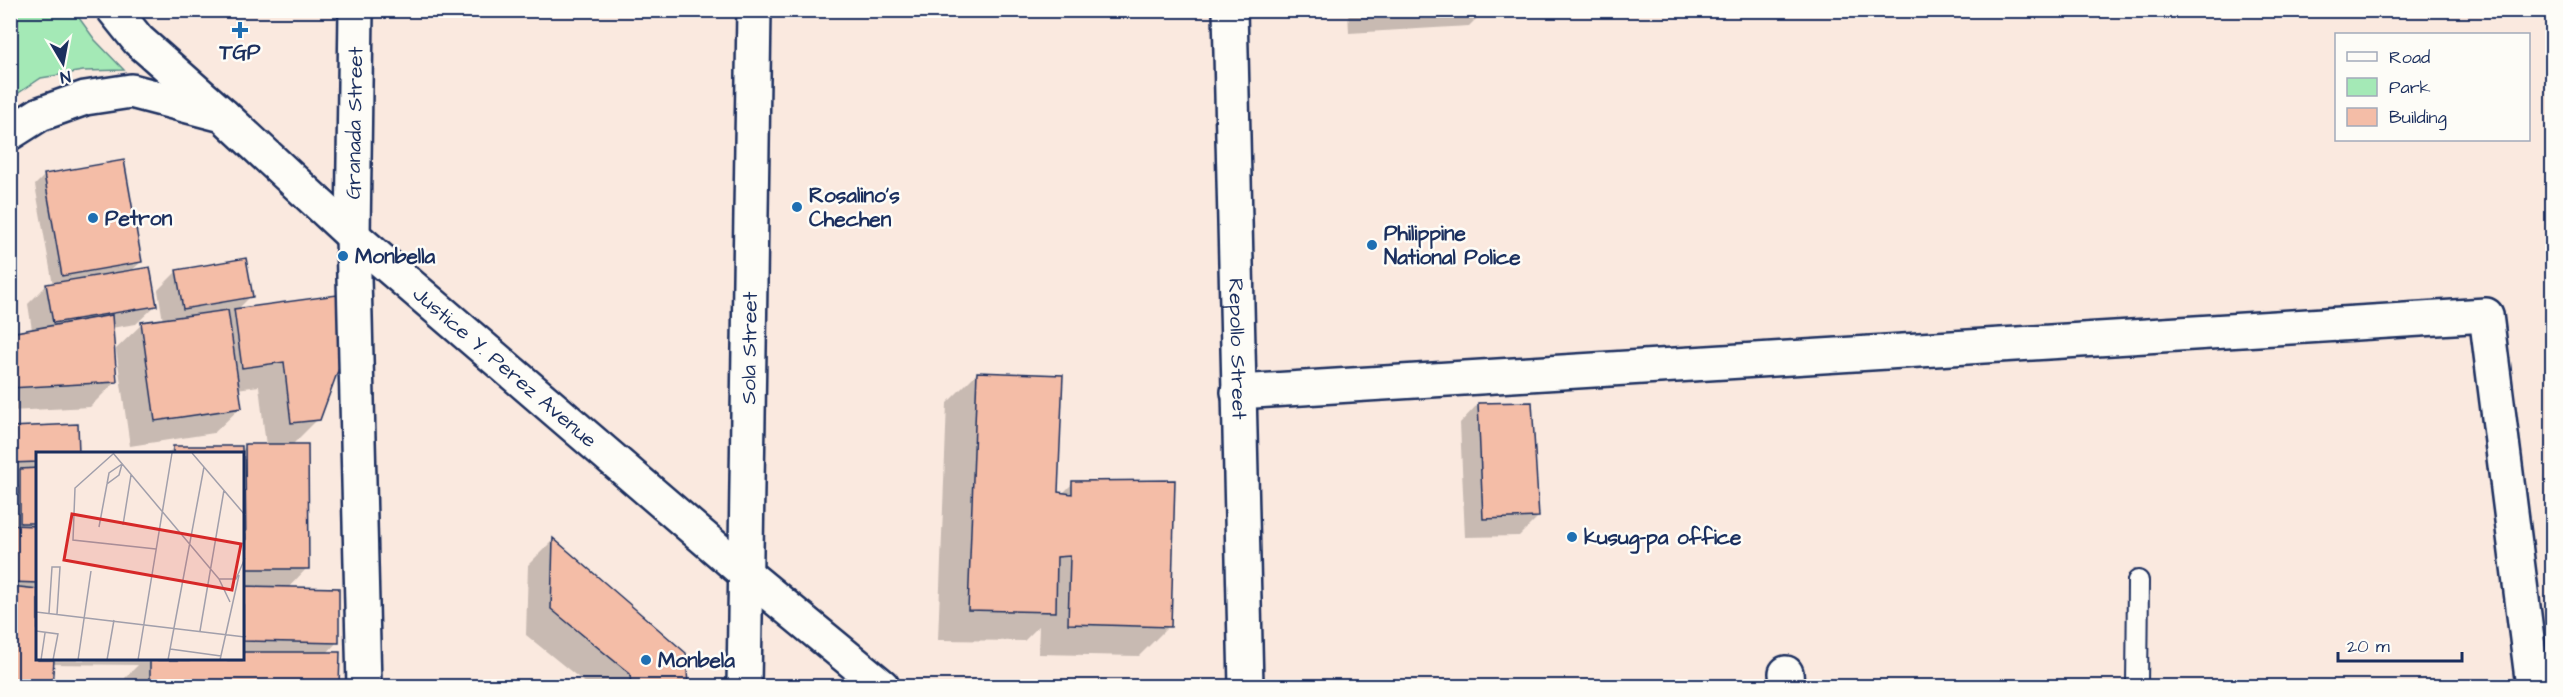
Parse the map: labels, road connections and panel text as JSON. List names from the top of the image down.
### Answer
{
  "streets": {
    "main road": [
      "Granada Street",
      "Sola Street",
      "Repollo Street",
      "Justice Y. Perez Avenue"
    ]
  },
  "crossings": [
    ["Granada Street", "Justice Y. Perez Avenue"],
    ["Sola Street", "Justice Y. Perez Avenue"]
  ],
  "places": {
    "health": ["TGP"],
    "other": [
      "Rosalino's Chechen",
      "Petron",
      "Philippine National Police",
      "Monbella",
      "kusug-pa office",
      "Monbela"
    ]
  },
  "legend": ["Road", "Park", "Building"],
  "scale_bar": "20 m",
  "north": "bottom"
}
